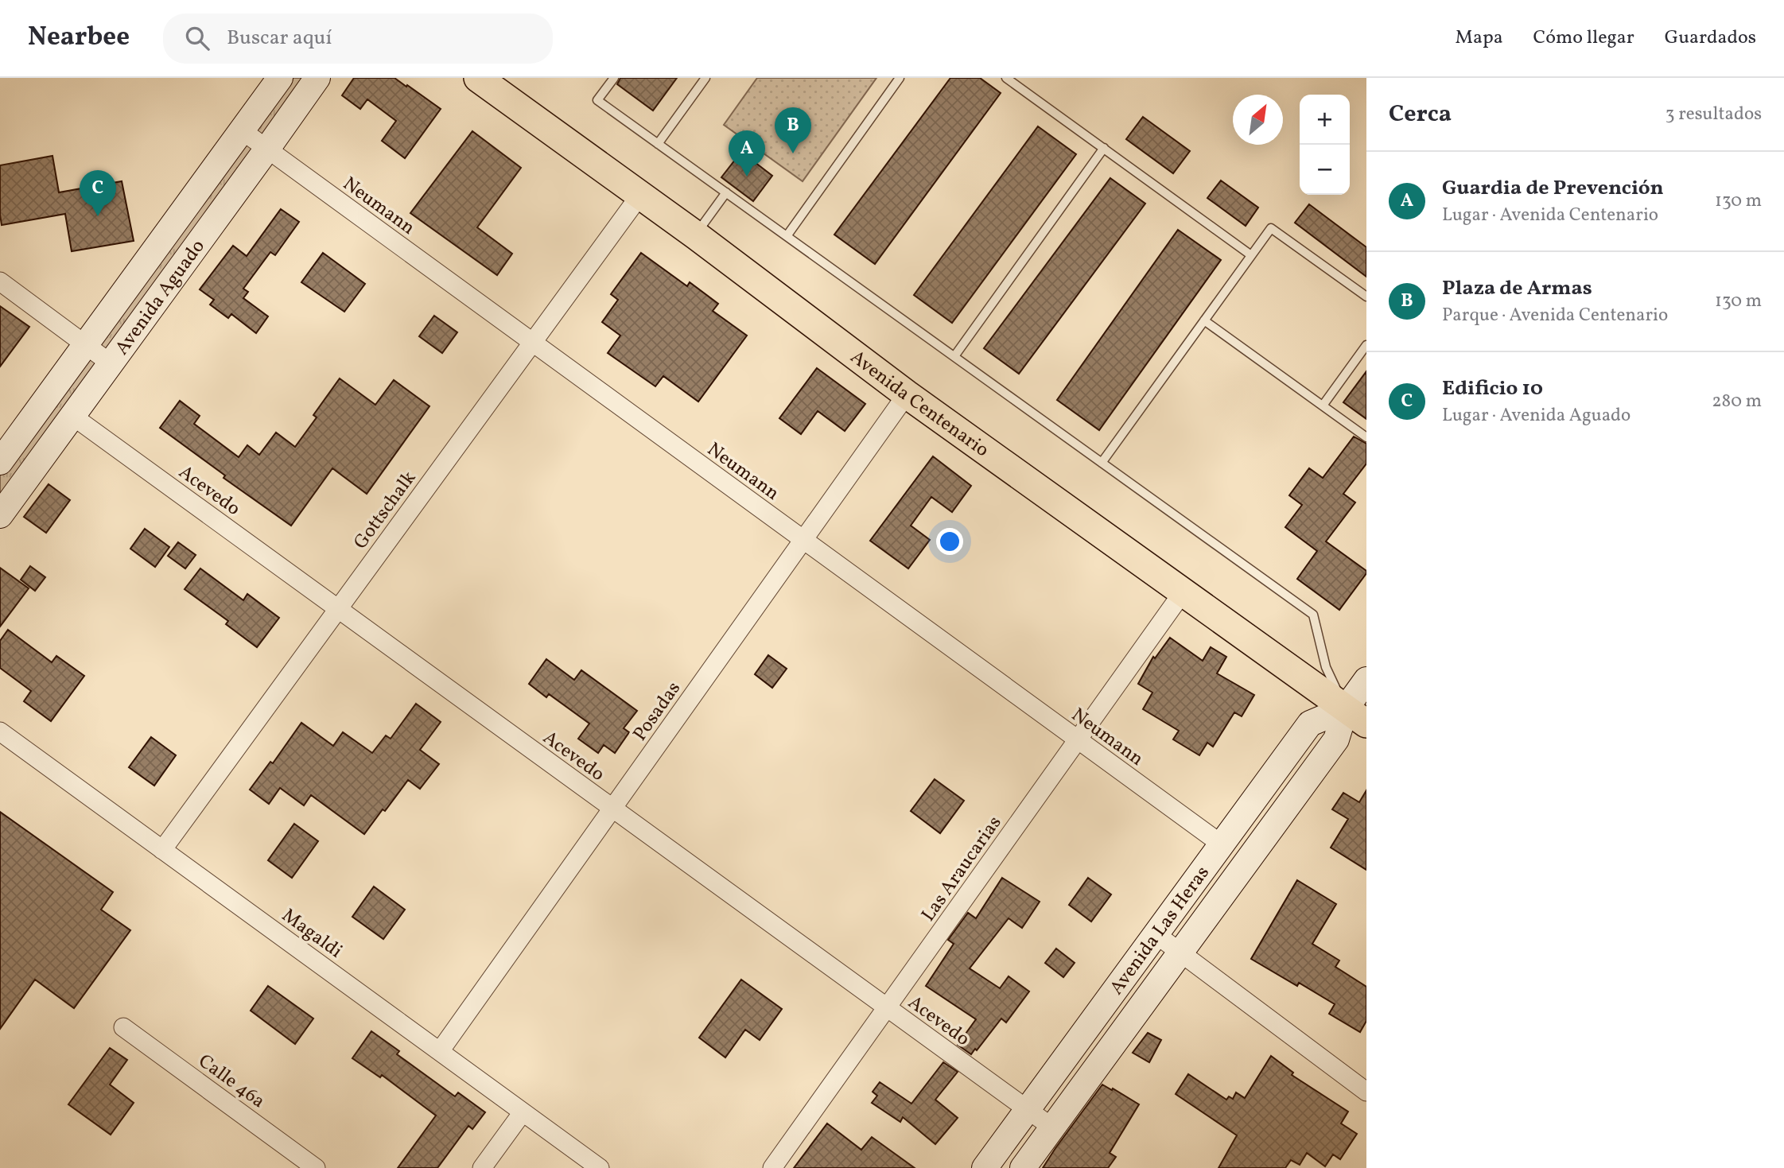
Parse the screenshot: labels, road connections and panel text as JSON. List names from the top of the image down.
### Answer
{
  "streets": {
    "main road": ["Avenida Aguado", "Avenida Centenario", "Avenida Las Heras"],
    "street": [
      "Neumann",
      "Acevedo",
      "Gottschalk",
      "Posadas",
      "Las Araucarias",
      "Magaldi",
      "Calle 46a"
    ]
  },
  "crossings": [
    ["Neumann", "Avenida Aguado"],
    ["Neumann", "Gottschalk"],
    ["Neumann", "Posadas"],
    ["Neumann", "Las Araucarias"],
    ["Neumann", "Avenida Las Heras"],
    ["Avenida Aguado", "Acevedo"],
    ["Avenida Centenario", "Gottschalk"],
    ["Avenida Centenario", "Posadas"],
    ["Avenida Centenario", "Las Araucarias"],
    ["Avenida Centenario", "Avenida Las Heras"],
    ["Acevedo", "Gottschalk"],
    ["Acevedo", "Posadas"],
    ["Acevedo", "Las Araucarias"],
    ["Acevedo", "Avenida Las Heras"],
    ["Gottschalk", "Magaldi"],
    ["Posadas", "Magaldi"]
  ],
  "north": "top right",
  "page": {
    "header": "Nearbee",
    "search": "Buscar aquí",
    "nav": ["Mapa", "Cómo llegar", "Guardados"],
    "heading": ["Cerca", "3 resultados"],
    "map_buttons": ["+", "−"],
    "pins": ["B", "A", "C"],
    "list": [
      {
        "mark": "A",
        "name": "Guardia de Prevención",
        "note": "Lugar · Avenida Centenario",
        "value": "130 m"
      },
      {
        "mark": "B",
        "name": "Plaza de Armas",
        "note": "Parque · Avenida Centenario",
        "value": "130 m"
      },
      {
        "mark": "C",
        "name": "Edificio 10",
        "note": "Lugar · Avenida Aguado",
        "value": "280 m"
      }
    ]
  }
}
